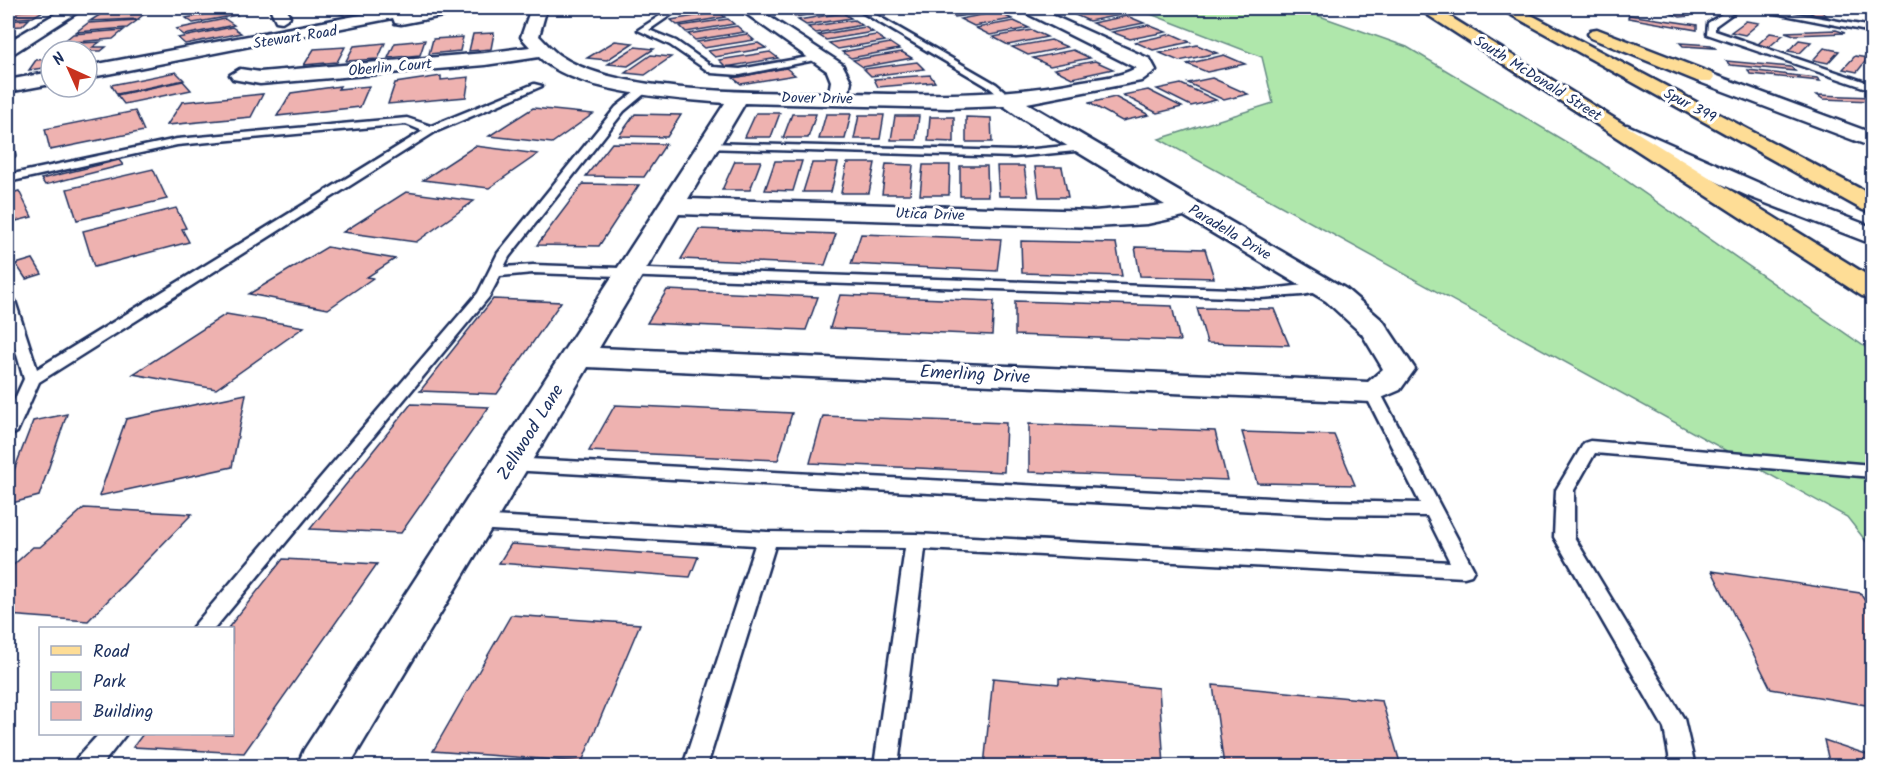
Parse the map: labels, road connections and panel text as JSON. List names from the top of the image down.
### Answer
{
  "streets": {
    "main road": ["South McDonald Street", "Spur 399"],
    "street": [
      "Stewart Road",
      "Oberlin Court",
      "Dover Drive",
      "Utica Drive",
      "Paradella Drive",
      "Emerling Drive",
      "Zellwood Lane"
    ]
  },
  "crossings": [
    ["Oberlin Court", "Dover Drive"],
    ["Dover Drive", "Paradella Drive"],
    ["Dover Drive", "Zellwood Lane"],
    ["Utica Drive", "Paradella Drive"],
    ["Utica Drive", "Zellwood Lane"],
    ["Paradella Drive", "Emerling Drive"],
    ["Emerling Drive", "Zellwood Lane"]
  ],
  "legend": ["Road", "Park", "Building"],
  "north": "top left"
}
